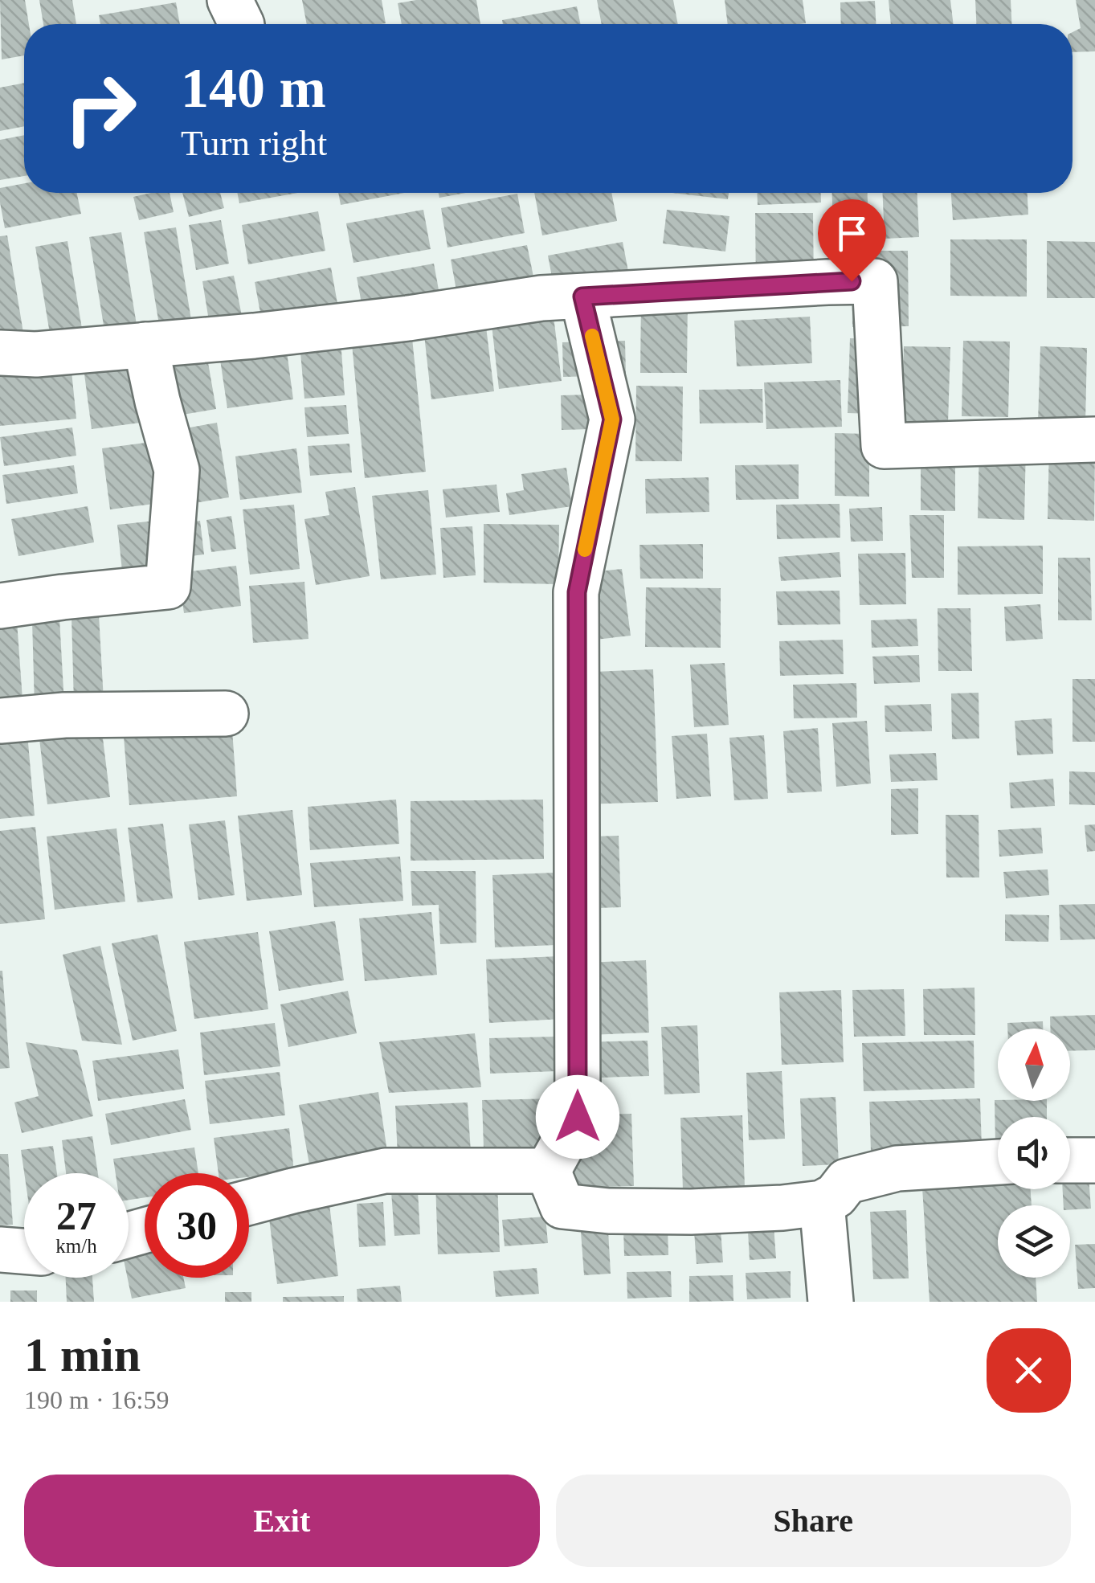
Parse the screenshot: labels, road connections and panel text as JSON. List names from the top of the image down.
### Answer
{
  "north": "top",
  "page": {
    "turn": ["140 m", "Turn right"],
    "speed": "27 km/h",
    "limit": "30",
    "heading": ["1 min", "190 m · 16:59"],
    "buttons": ["Exit", "Share"]
  }
}
